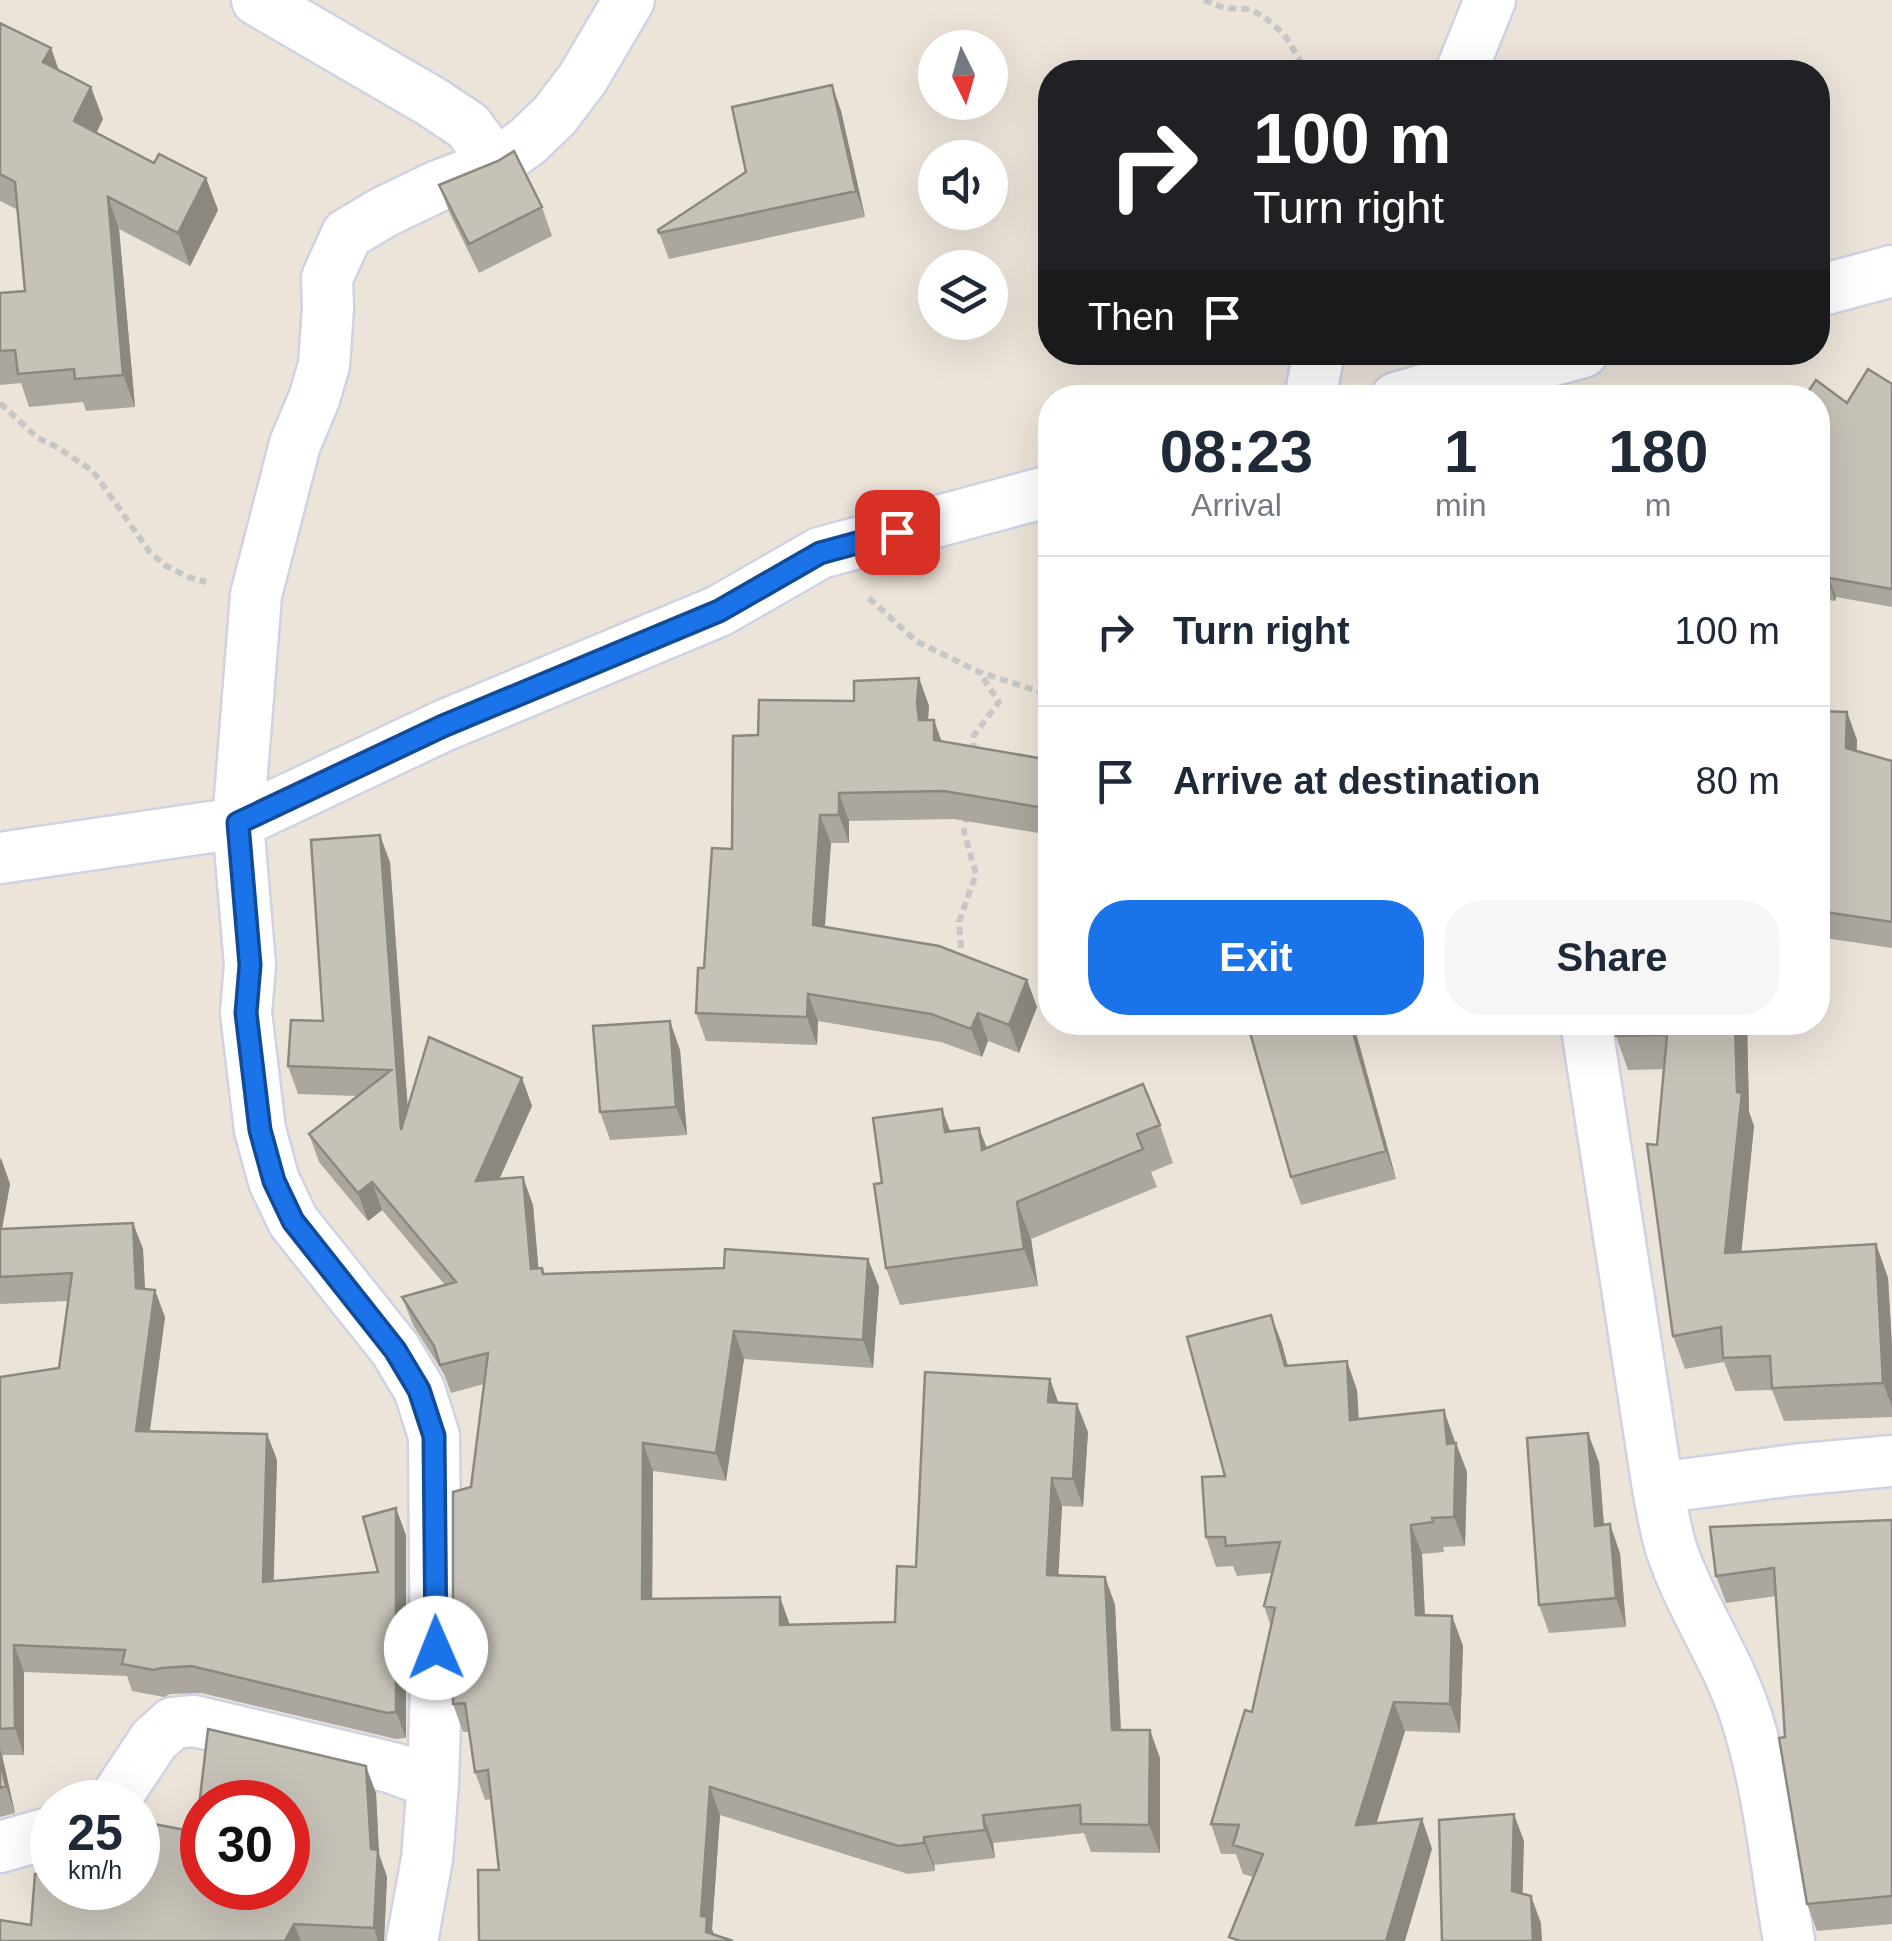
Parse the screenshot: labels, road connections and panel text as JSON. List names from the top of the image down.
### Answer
{
  "north": "bottom",
  "page": {
    "turn": ["100 m", "Turn right"],
    "then": "Then",
    "eta": [
      "08:23",
      "Arrival",
      "1",
      "min",
      "180",
      "m"
    ],
    "list": [
      {
        "name": "Turn right",
        "value": "100 m"
      },
      {
        "name": "Arrive at destination",
        "value": "80 m"
      }
    ],
    "buttons": ["Exit", "Share"],
    "speed": "25 km/h",
    "limit": "30"
  }
}
